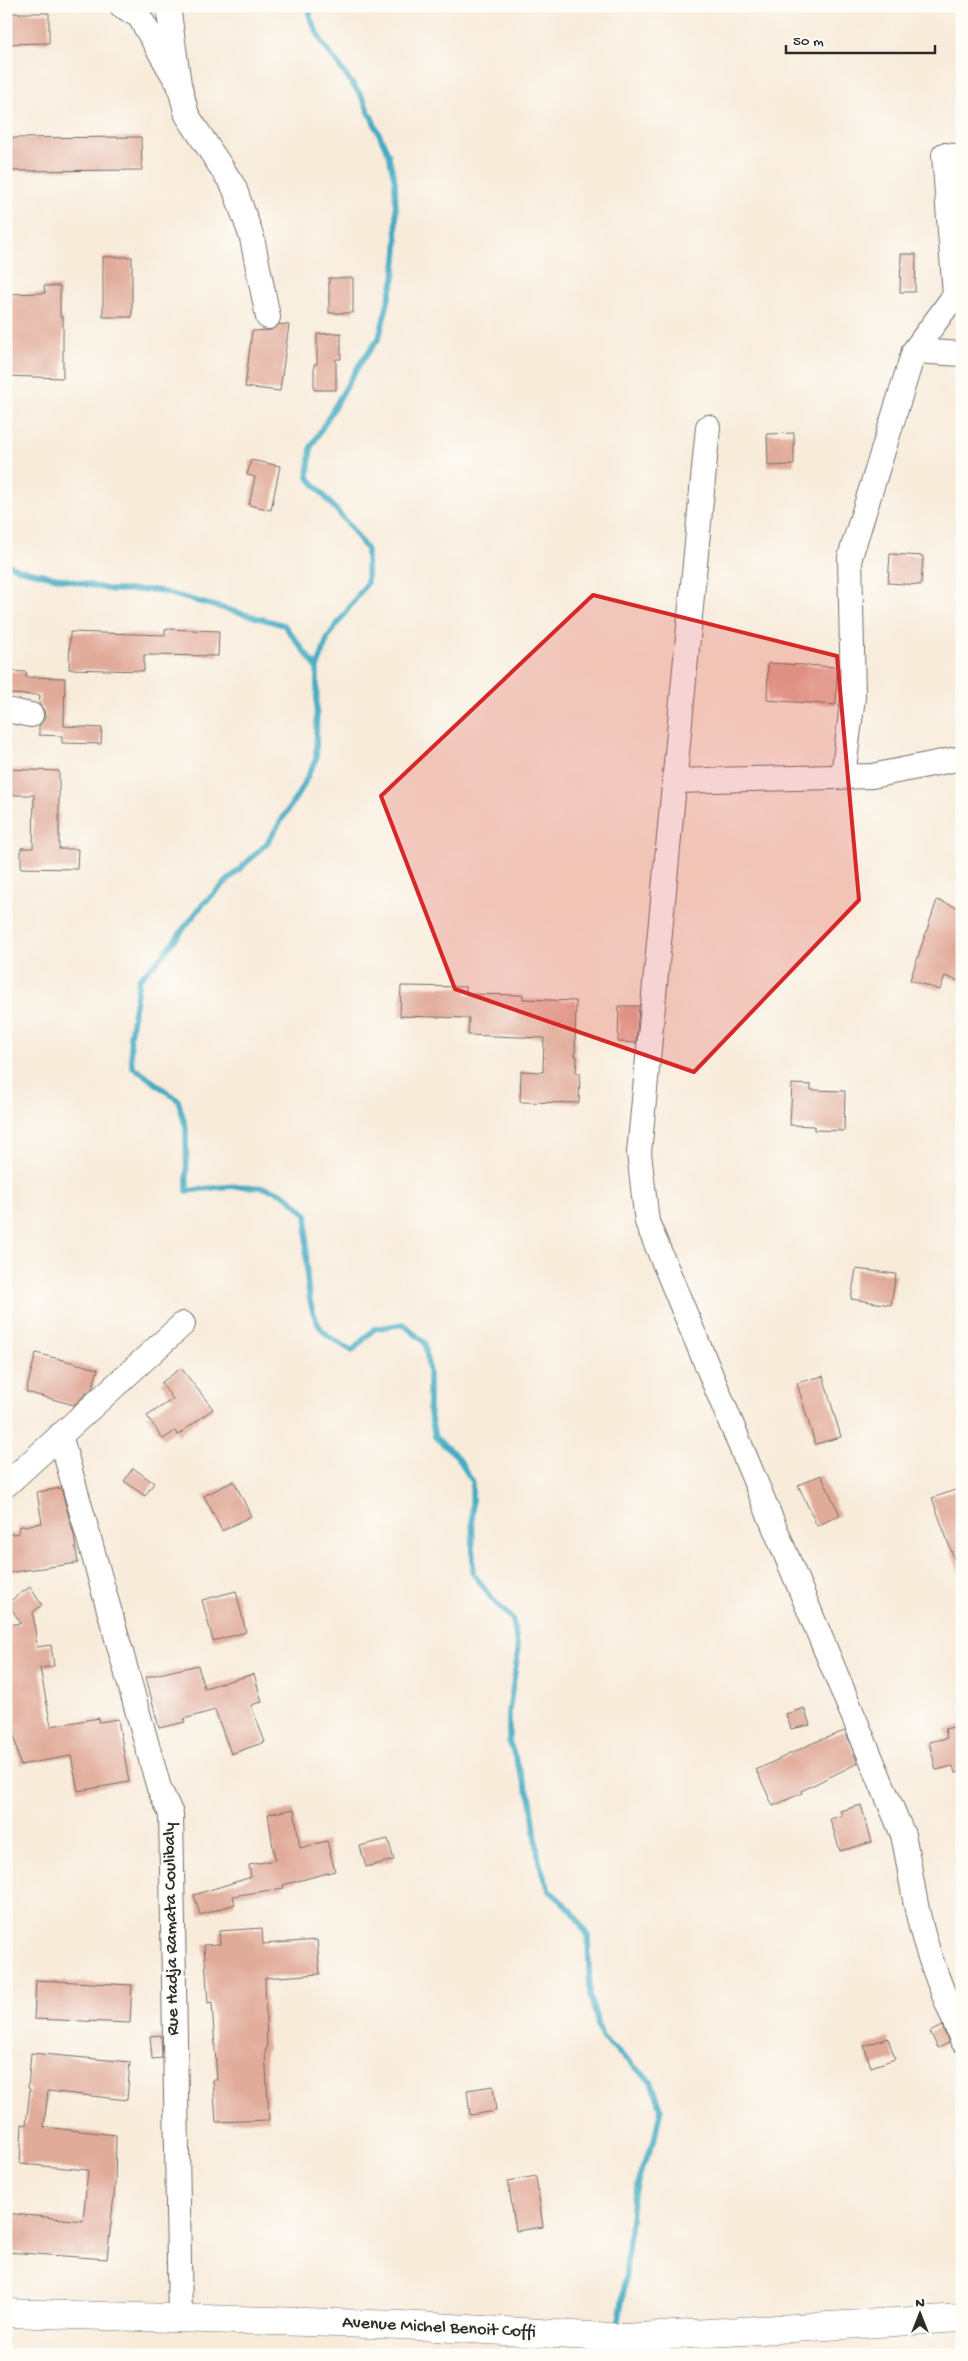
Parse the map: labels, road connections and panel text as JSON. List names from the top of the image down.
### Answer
{
  "streets": {
    "street": ["Rue Hadja Ramata Coulibaly", "Avenue Michel Benoit Coffi"]
  },
  "crossings": [
    ["Rue Hadja Ramata Coulibaly", "Avenue Michel Benoit Coffi"]
  ],
  "scale_bar": "50 m",
  "north": "top"
}
